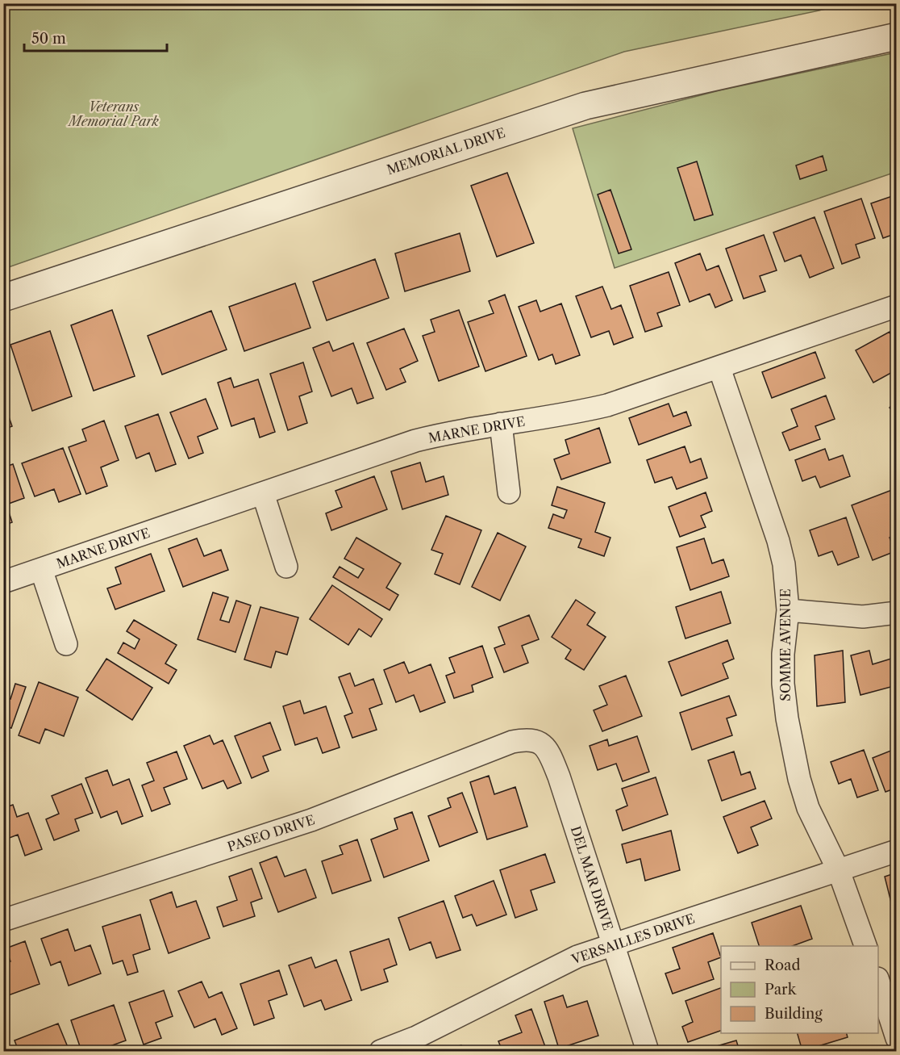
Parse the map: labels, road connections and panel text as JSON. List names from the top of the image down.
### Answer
{
  "streets": {
    "street": [
      "MEMORIAL DRIVE",
      "MARNE DRIVE",
      "SOMME AVENUE",
      "PASEO DRIVE",
      "DEL MAR DRIVE",
      "VERSAILLES DRIVE"
    ]
  },
  "crossings": [
    ["MARNE DRIVE", "SOMME AVENUE"],
    ["SOMME AVENUE", "VERSAILLES DRIVE"],
    ["PASEO DRIVE", "DEL MAR DRIVE"],
    ["DEL MAR DRIVE", "VERSAILLES DRIVE"]
  ],
  "parks": ["Veterans Memorial Park"],
  "legend": ["Road", "Park", "Building"],
  "scale_bar": "50 m"
}
